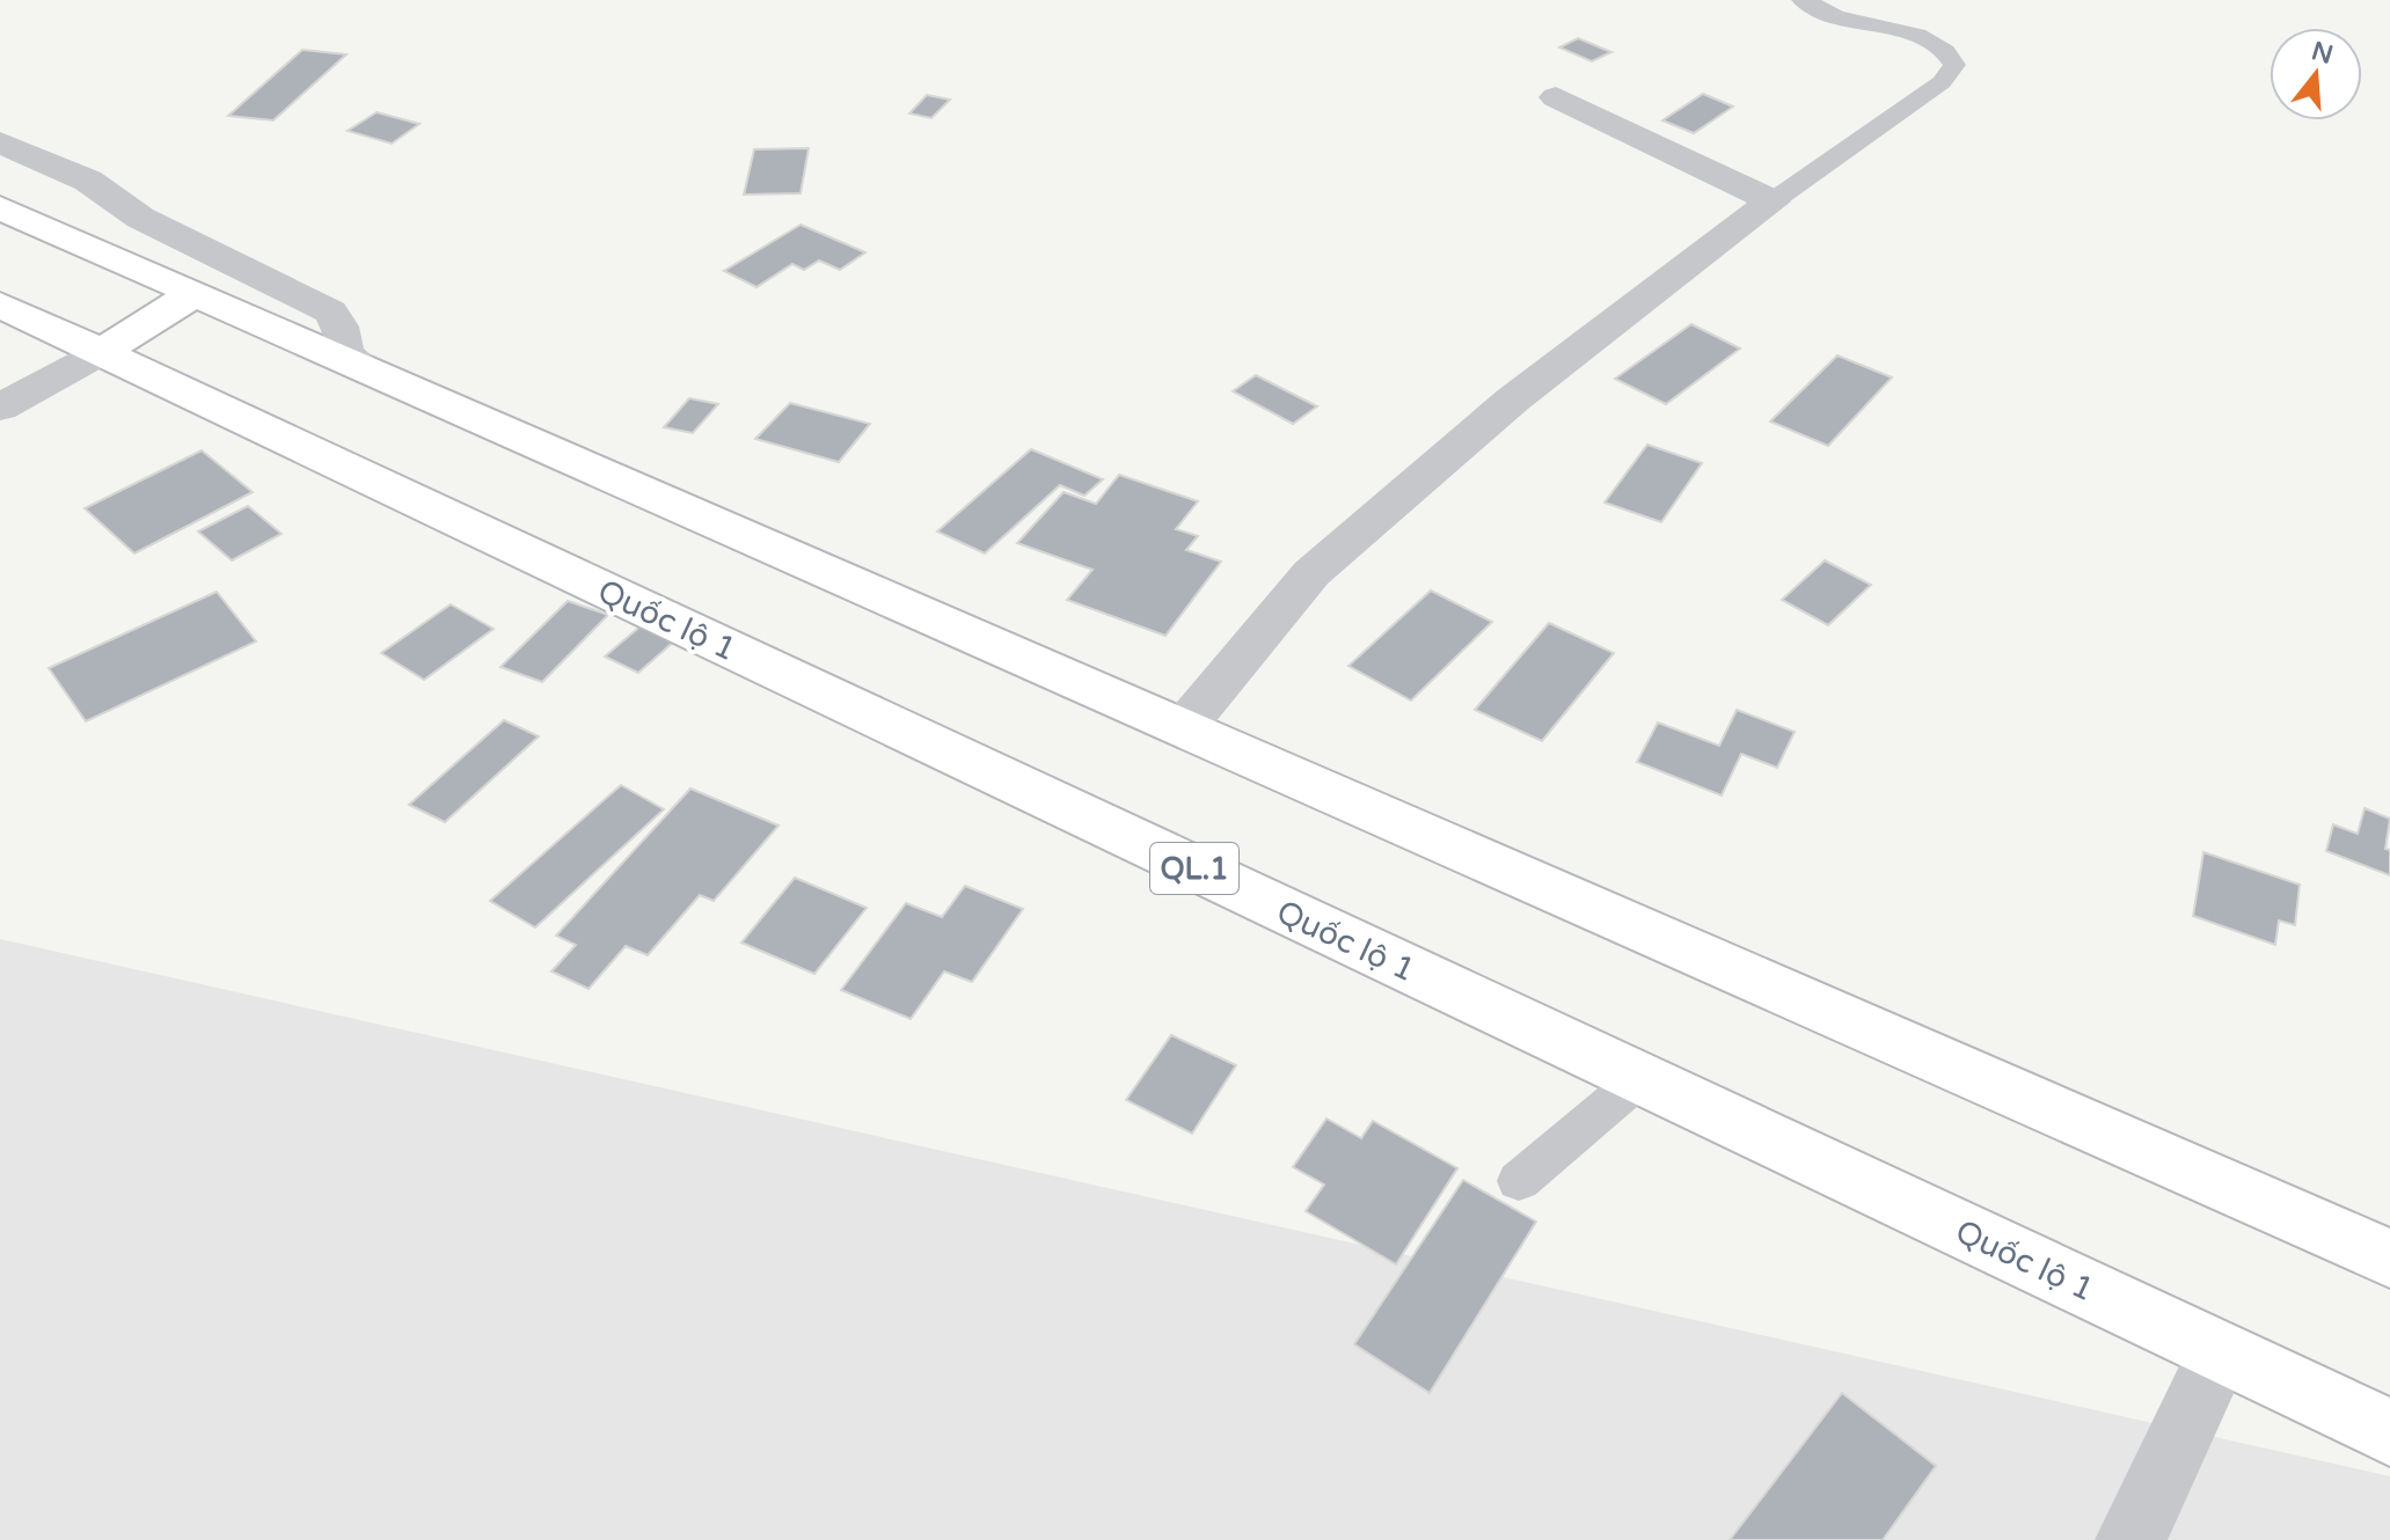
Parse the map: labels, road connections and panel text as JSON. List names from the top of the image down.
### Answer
{
  "streets": {
    "highway": ["Quốc lộ 1", "QL.1"]
  },
  "north": "top"
}
